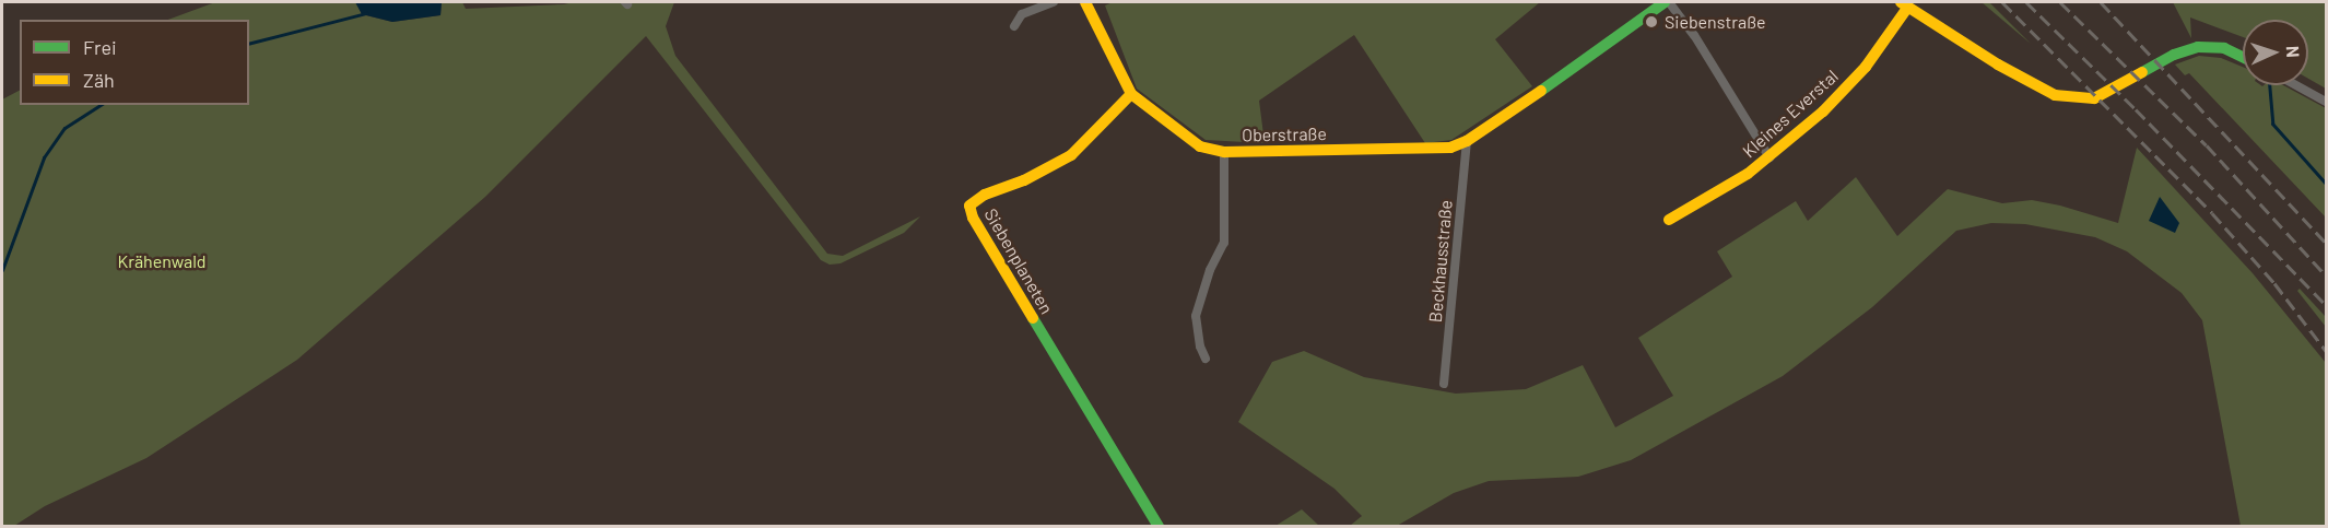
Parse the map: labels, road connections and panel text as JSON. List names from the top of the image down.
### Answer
{
  "streets": {
    "street": [
      "Kleines Everstal",
      "Oberstraße",
      "Siebenplaneten",
      "Beckhausstraße"
    ]
  },
  "crossings": [
    ["Oberstraße", "Siebenplaneten"],
    ["Oberstraße", "Beckhausstraße"]
  ],
  "parks": ["Krähenwald"],
  "places": ["Siebenstraße"],
  "legend": ["Frei", "Zäh"],
  "north": "right"
}
